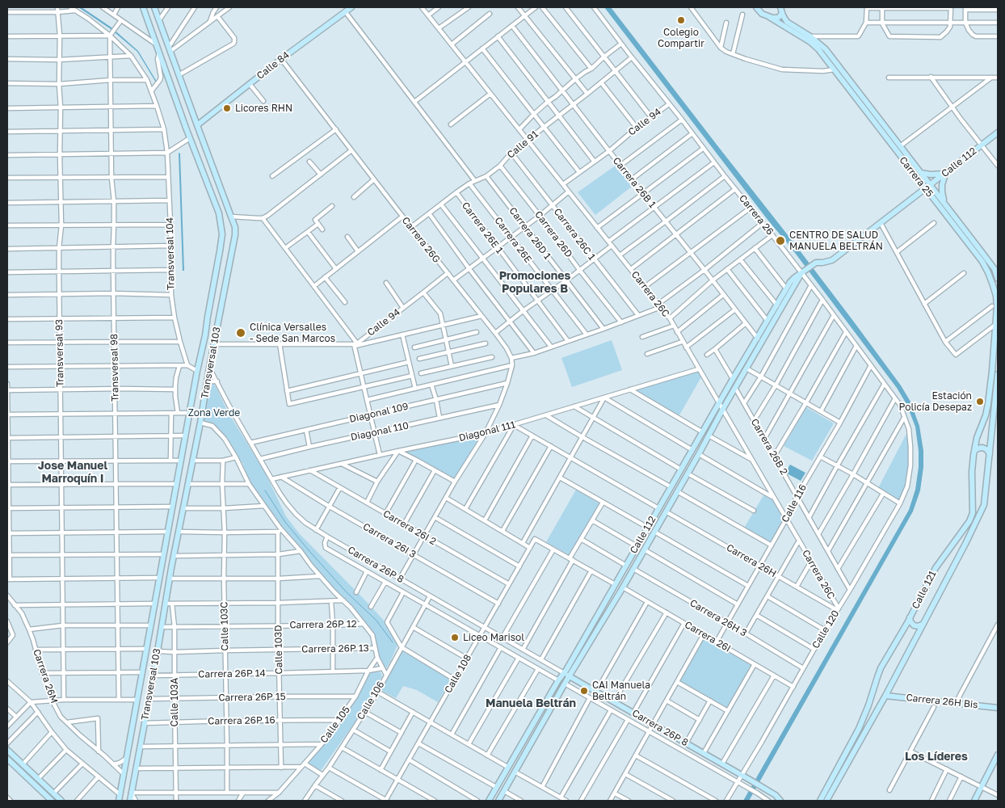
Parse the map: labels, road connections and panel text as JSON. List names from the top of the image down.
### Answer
{
  "streets": {
    "street": [
      "Calle 84",
      "Calle 94",
      "Calle 91",
      "Calle 112",
      "Carrera 25",
      "Carrera 26B 1",
      "Carrera 26",
      "Carrera 26E 1",
      "Carrera 26D 1",
      "Carrera 26D",
      "Carrera 26C 1",
      "Carrera 26G",
      "Carrera 26E",
      "Transversal 104",
      "Carrera 26C",
      "Transversal 93",
      "Transversal 103",
      "Transversal 98",
      "Diagonal 109",
      "Diagonal 110",
      "Diagonal 111",
      "Carrera 26B 2",
      "Calle 116",
      "Carrera 26I 2",
      "Carrera 26I 3",
      "Carrera 26H",
      "Carrera 26P 8",
      "Calle 121",
      "Carrera 26H 3",
      "Carrera 26P 12",
      "Calle 103C",
      "Calle 120",
      "Carrera 26I",
      "Carrera 26P 13",
      "Calle 103D",
      "Carrera 26P 14",
      "Calle 108",
      "Carrera 26M",
      "Carrera 26P 15",
      "Calle 106",
      "Carrera 26H Bis",
      "Calle 103A",
      "Carrera 26P 16",
      "Calle 105"
    ]
  },
  "crossings": [
    ["Calle 84", "Carrera 26G"],
    ["Calle 84", "Transversal 103"],
    ["Calle 94", "Carrera 26B 1"],
    ["Calle 94", "Carrera 26"],
    ["Calle 94", "Carrera 26G"],
    ["Calle 94", "Carrera 26C"],
    ["Calle 91", "Carrera 26B 1"],
    ["Calle 91", "Carrera 26"],
    ["Calle 91", "Carrera 26E 1"],
    ["Calle 91", "Carrera 26D 1"],
    ["Calle 91", "Carrera 26D"],
    ["Calle 91", "Carrera 26C 1"],
    ["Calle 91", "Carrera 26G"],
    ["Calle 91", "Carrera 26E"],
    ["Calle 91", "Carrera 26C"],
    ["Calle 112", "Carrera 25"],
    ["Calle 112", "Carrera 26B 1"],
    ["Calle 112", "Carrera 26"],
    ["Calle 112", "Carrera 26C"],
    ["Calle 112", "Carrera 26B 2"],
    ["Calle 112", "Carrera 26H"],
    ["Calle 112", "Carrera 26P 8"],
    ["Calle 112", "Carrera 26H 3"],
    ["Calle 112", "Carrera 26I"],
    ["Carrera 25", "Calle 121"],
    ["Carrera 26", "Calle 116"],
    ["Carrera 26", "Calle 120"],
    ["Carrera 26G", "Diagonal 109"],
    ["Carrera 26G", "Diagonal 110"],
    ["Carrera 26G", "Diagonal 111"],
    ["Carrera 26C", "Diagonal 111"],
    ["Carrera 26C", "Calle 116"],
    ["Carrera 26C", "Carrera 26H"],
    ["Carrera 26C", "Calle 120"],
    ["Transversal 103", "Carrera 26P 8"],
    ["Transversal 103", "Carrera 26P 12"],
    ["Transversal 103", "Carrera 26P 13"],
    ["Transversal 103", "Carrera 26P 14"],
    ["Transversal 103", "Carrera 26M"],
    ["Transversal 103", "Carrera 26P 15"],
    ["Transversal 103", "Carrera 26P 16"],
    ["Diagonal 109", "Carrera 26P 8"],
    ["Diagonal 110", "Carrera 26P 8"],
    ["Diagonal 111", "Carrera 26I 2"],
    ["Diagonal 111", "Carrera 26I 3"],
    ["Diagonal 111", "Carrera 26P 8"],
    ["Carrera 26B 2", "Calle 116"],
    ["Carrera 26B 2", "Calle 120"],
    ["Calle 116", "Carrera 26H"],
    ["Calle 116", "Carrera 26H 3"],
    ["Calle 116", "Carrera 26I"],
    ["Carrera 26I 2", "Calle 108"],
    ["Carrera 26I 3", "Calle 108"],
    ["Carrera 26H", "Calle 120"],
    ["Carrera 26P 8", "Calle 120"],
    ["Carrera 26P 8", "Calle 108"],
    ["Carrera 26P 8", "Calle 106"],
    ["Calle 121", "Carrera 26H Bis"],
    ["Carrera 26H 3", "Calle 120"],
    ["Carrera 26P 12", "Calle 103C"],
    ["Carrera 26P 12", "Calle 103D"],
    ["Carrera 26P 12", "Calle 103A"],
    ["Calle 103C", "Carrera 26P 13"],
    ["Calle 103C", "Carrera 26P 14"],
    ["Calle 103C", "Carrera 26P 15"],
    ["Calle 103C", "Carrera 26P 16"],
    ["Calle 120", "Carrera 26I"],
    ["Carrera 26P 13", "Calle 103D"],
    ["Carrera 26P 13", "Calle 103A"],
    ["Calle 103D", "Carrera 26P 14"],
    ["Calle 103D", "Carrera 26P 15"],
    ["Calle 103D", "Carrera 26P 16"],
    ["Carrera 26P 14", "Calle 103A"],
    ["Carrera 26P 14", "Calle 105"],
    ["Carrera 26P 15", "Calle 103A"],
    ["Carrera 26P 15", "Calle 105"],
    ["Calle 103A", "Carrera 26P 16"],
    ["Carrera 26P 16", "Calle 105"]
  ],
  "districts": [
    "Promociones Populares B",
    "Jose Manuel Marroquín I",
    "Manuela Beltrán",
    "Los Líderes"
  ],
  "parks": ["Zona Verde"],
  "places": [
    "Colegio Compartir",
    "Licores RHN",
    "CENTRO DE SALUD MANUELA BELTRÁN",
    "Clínica Versalles - Sede San Marcos",
    "Estación Policía Desepaz",
    "Liceo Marisol",
    "CAI Manuela Beltrán"
  ]
}
